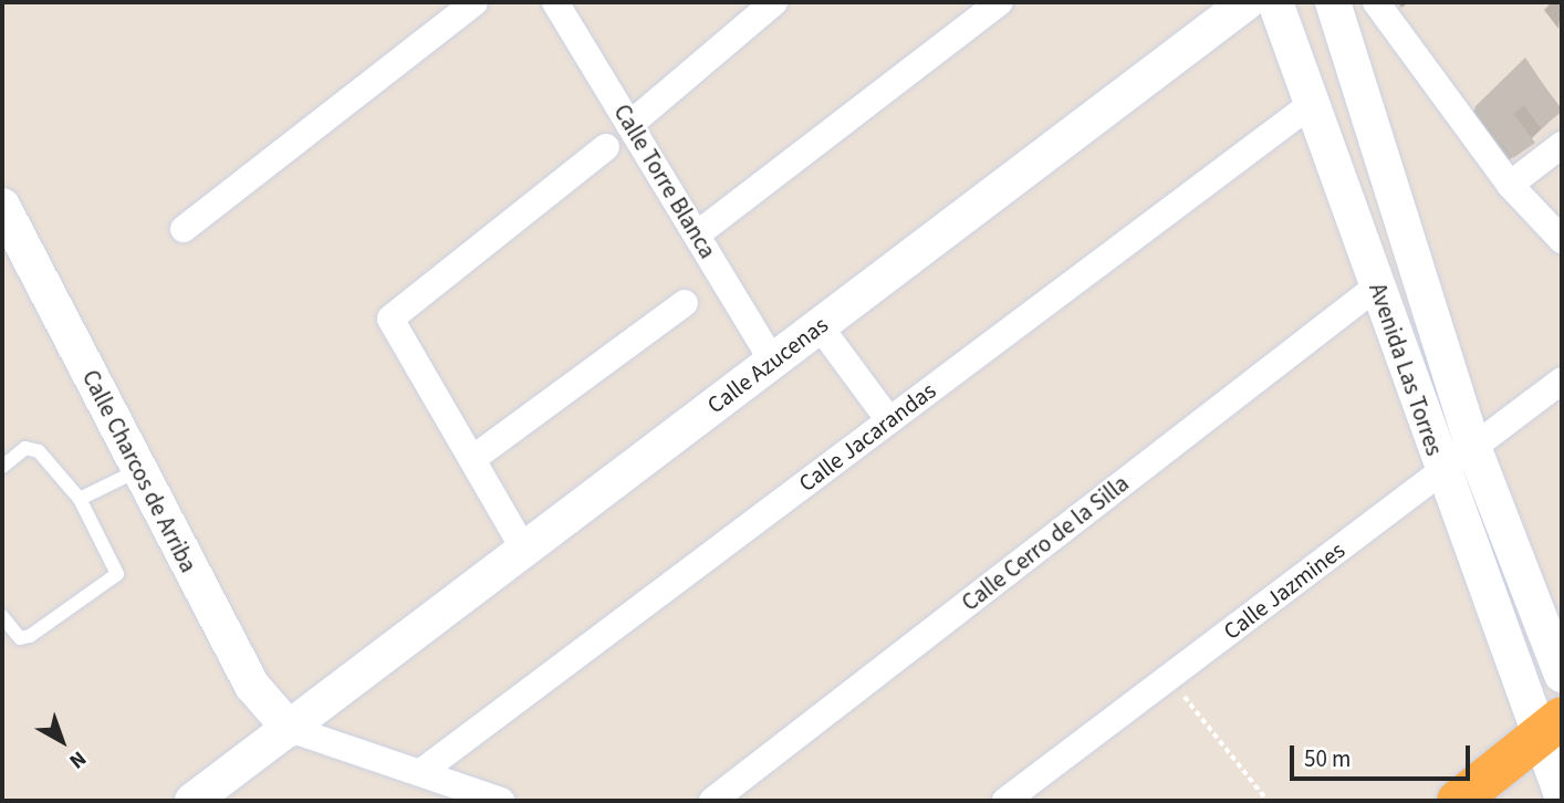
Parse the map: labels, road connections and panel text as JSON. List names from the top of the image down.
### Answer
{
  "streets": {
    "street": [
      "Calle Torre Blanca",
      "Calle Azucenas",
      "Avenida Las Torres",
      "Calle Jacarandas",
      "Calle Charcos de Arriba",
      "Calle Cerro de la Silla",
      "Calle Jazmines"
    ]
  },
  "crossings": [
    ["Calle Torre Blanca", "Calle Azucenas"],
    ["Calle Azucenas", "Calle Charcos de Arriba"],
    ["Avenida Las Torres", "Calle Jacarandas"],
    ["Avenida Las Torres", "Calle Cerro de la Silla"],
    ["Avenida Las Torres", "Calle Jazmines"]
  ],
  "scale_bar": "50 m",
  "north": "bottom right"
}
